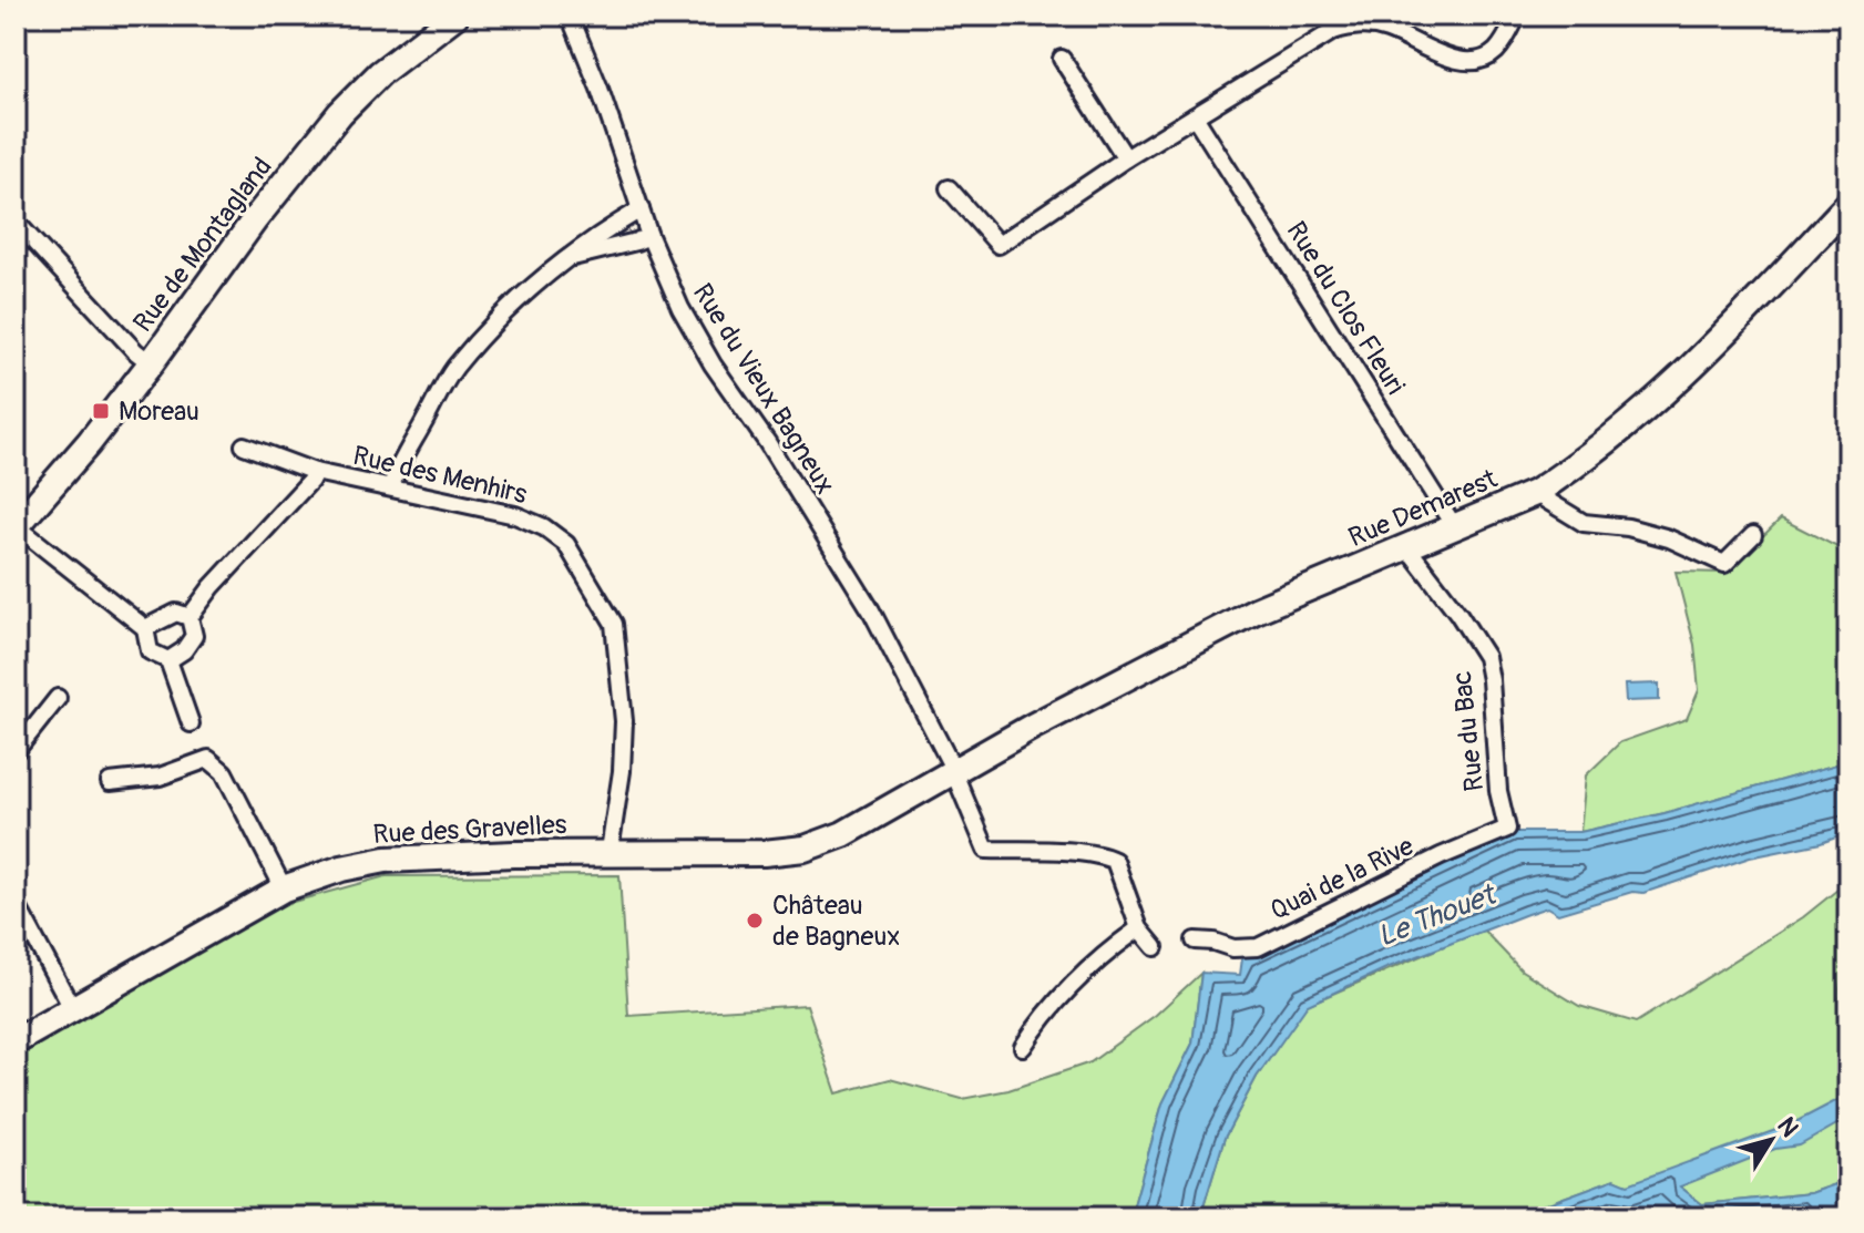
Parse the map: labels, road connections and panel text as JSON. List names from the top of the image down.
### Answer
{
  "streets": {
    "street": [
      "Rue de Montagland",
      "Rue du Clos Fleuri",
      "Rue du Vieux Bagneux",
      "Rue des Menhirs",
      "Rue Demarest",
      "Rue du Bac",
      "Rue des Gravelles",
      "Quai de la Rive"
    ]
  },
  "crossings": [
    ["Rue du Clos Fleuri", "Rue Demarest"],
    ["Rue du Vieux Bagneux", "Rue Demarest"],
    ["Rue du Vieux Bagneux", "Rue des Gravelles"],
    ["Rue des Menhirs", "Rue des Gravelles"],
    ["Rue Demarest", "Rue du Bac"],
    ["Rue Demarest", "Rue des Gravelles"],
    ["Rue du Bac", "Quai de la Rive"]
  ],
  "water": ["Le Thouet"],
  "places": {
    "transit": ["Moreau"],
    "other": ["Château de Bagneux"]
  },
  "north": "top right"
}
